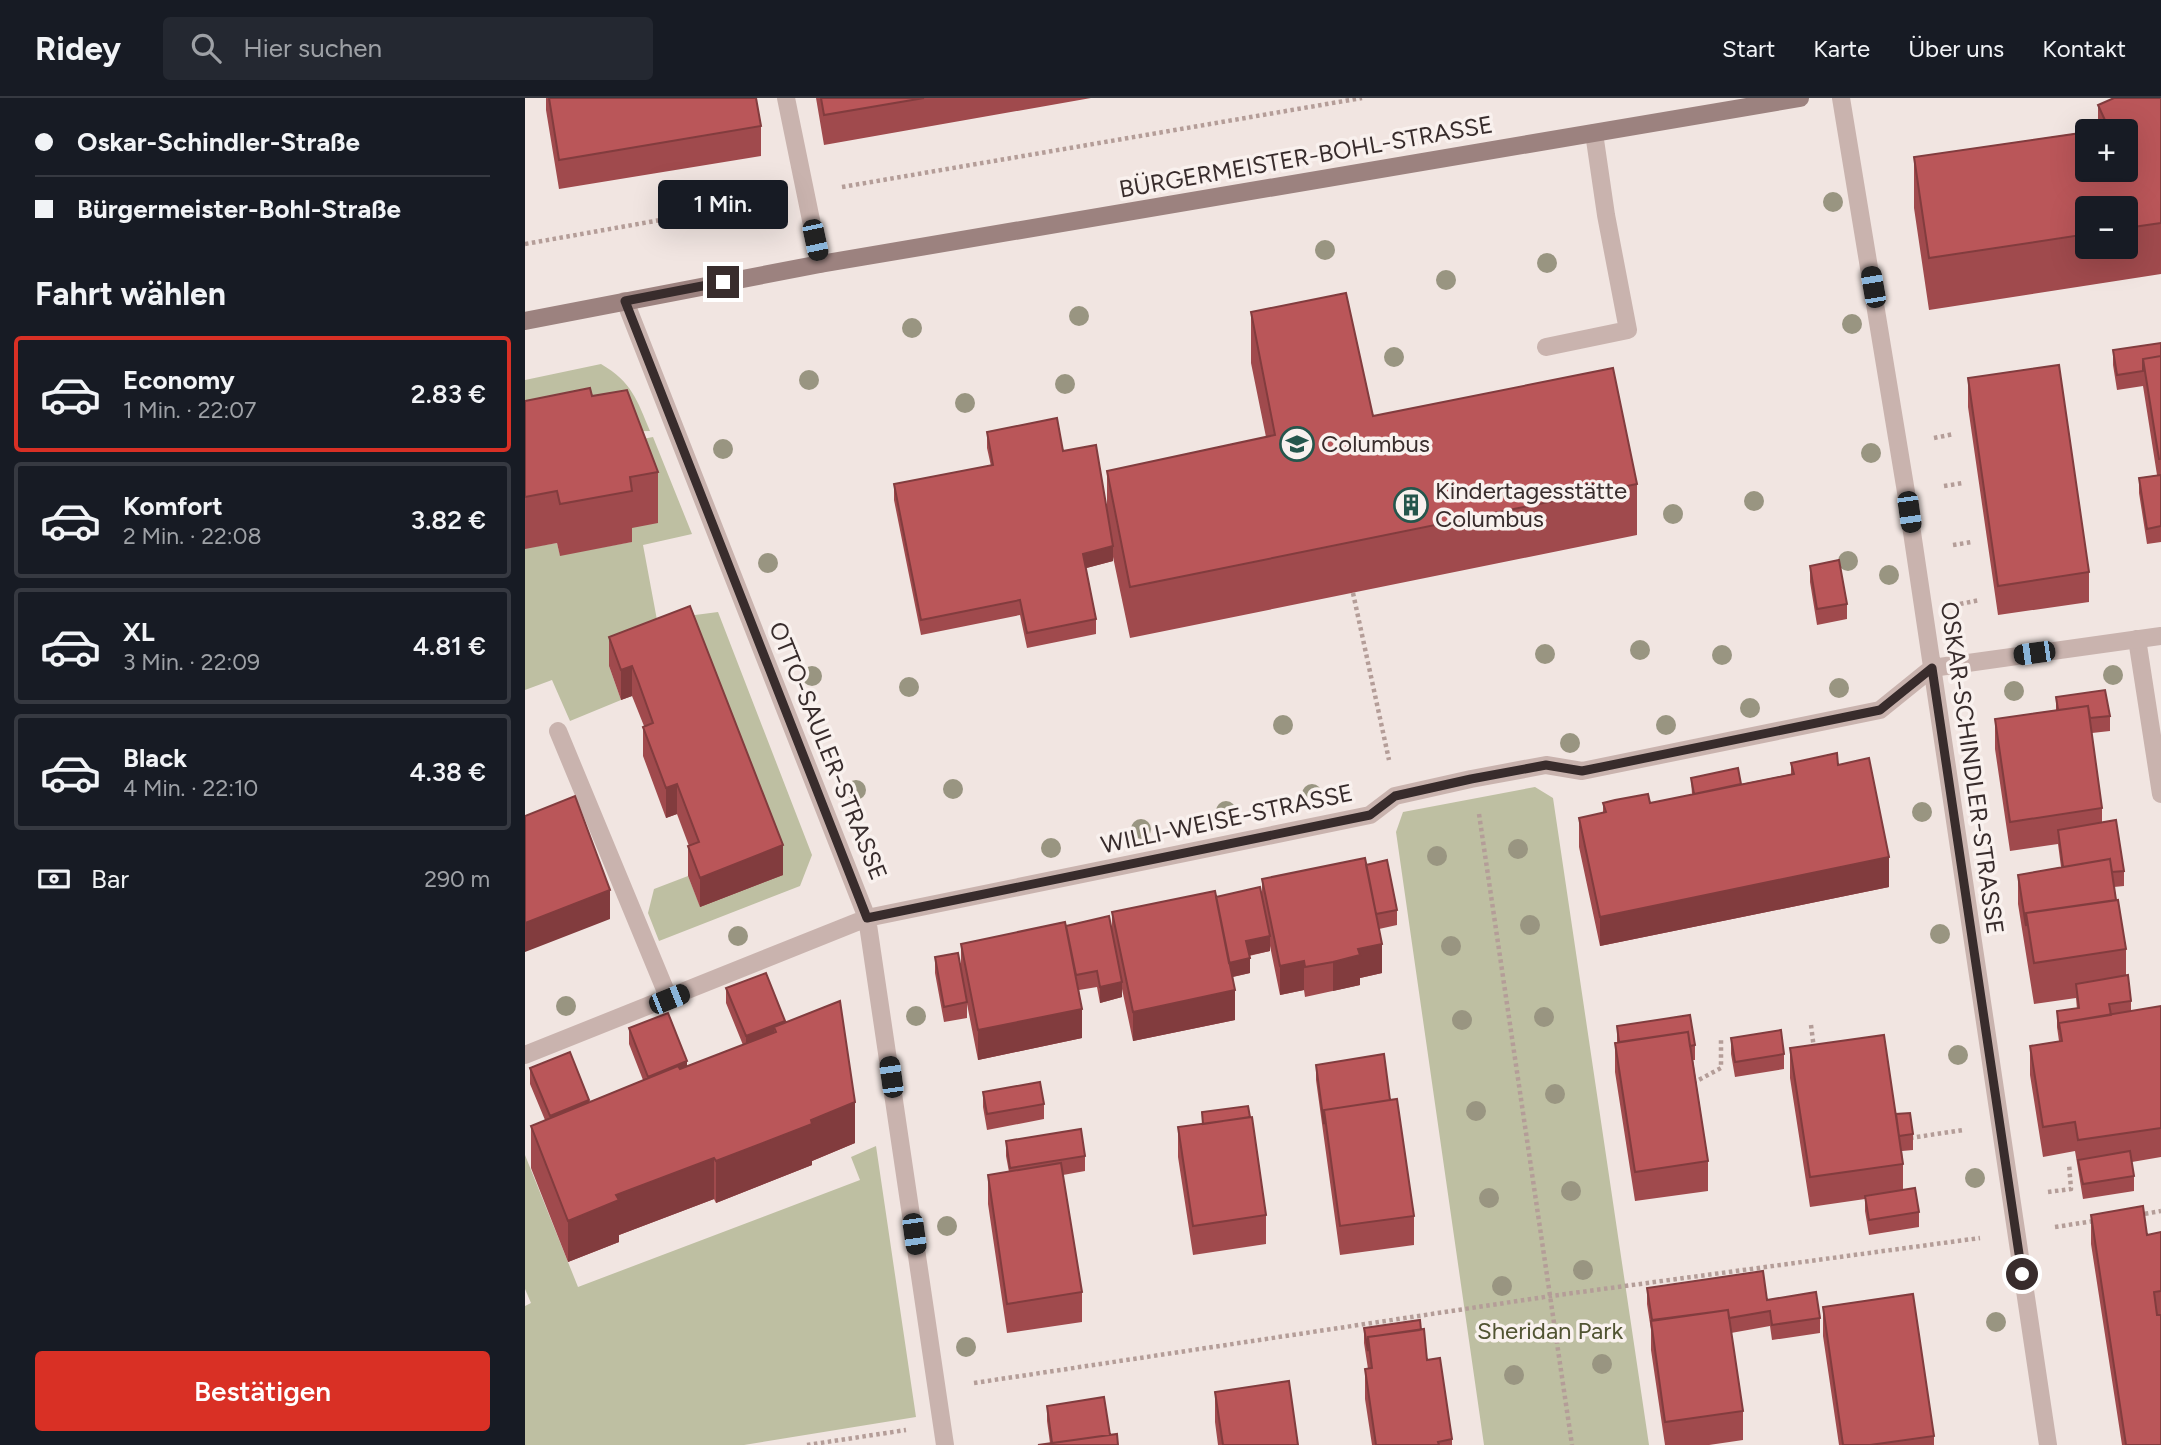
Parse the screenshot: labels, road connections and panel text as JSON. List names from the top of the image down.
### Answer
{
  "streets": {
    "street": [
      "BÜRGERMEISTER-BOHL-STRASSE",
      "OTTO-SAULER-STRASSE",
      "OSKAR-SCHINDLER-STRASSE",
      "WILLI-WEISE-STRASSE"
    ]
  },
  "crossings": [
    ["BÜRGERMEISTER-BOHL-STRASSE", "OTTO-SAULER-STRASSE"],
    ["OTTO-SAULER-STRASSE", "WILLI-WEISE-STRASSE"],
    ["OSKAR-SCHINDLER-STRASSE", "WILLI-WEISE-STRASSE"]
  ],
  "parks": ["Sheridan Park"],
  "places": {
    "school or university": ["Columbus"],
    "building": ["Kindertagesstätte Columbus"]
  },
  "page": {
    "header": "Ridey",
    "search": "Hier suchen",
    "nav": [
      "Start",
      "Karte",
      "Über uns",
      "Kontakt"
    ],
    "banner": ["Oskar-Schindler-Straße", "Bürgermeister-Bohl-Straße"],
    "map_buttons": ["+", "−"],
    "bubble": "1 Min.",
    "heading": "Fahrt wählen",
    "list": [
      {
        "name": "Economy",
        "note": "1 Min. · 22:07",
        "value": "2.83 €"
      },
      {
        "name": "Komfort",
        "note": "2 Min. · 22:08",
        "value": "3.82 €"
      },
      {
        "name": "XL",
        "note": "3 Min. · 22:09",
        "value": "4.81 €"
      },
      {
        "name": "Black",
        "note": "4 Min. · 22:10",
        "value": "4.38 €"
      }
    ],
    "pay": ["Bar", "290 m"],
    "buttons": "Bestätigen"
  }
}
